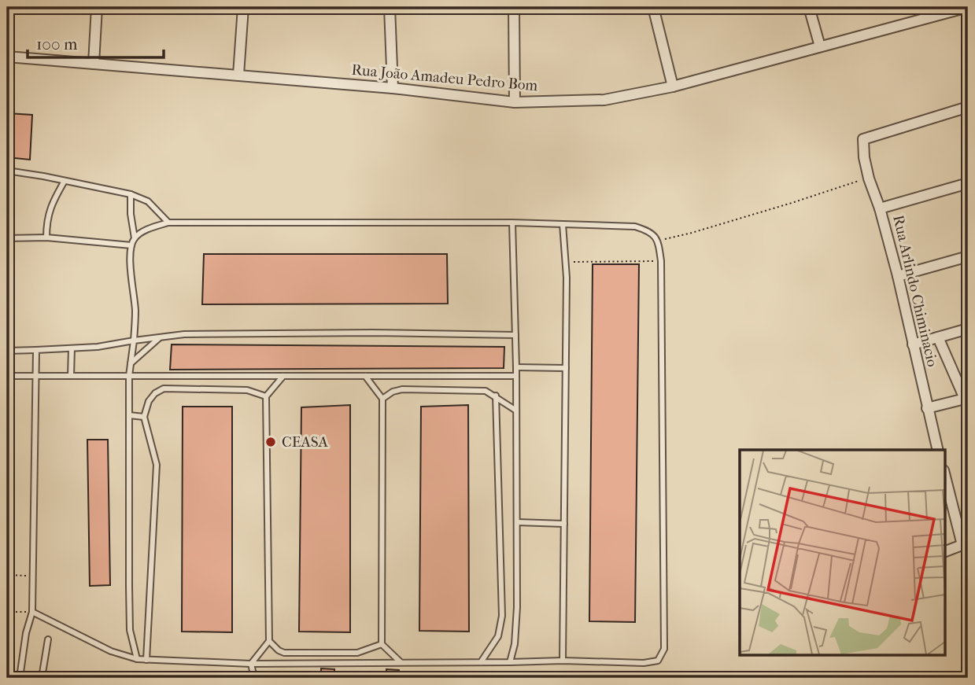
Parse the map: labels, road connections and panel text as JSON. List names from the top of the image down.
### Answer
{
  "streets": {
    "street": ["Rua João Amadeu Pedro Bom", "Rua Arlindo Chiminacio"]
  },
  "places": ["CEASA"],
  "scale_bar": "100 m"
}
